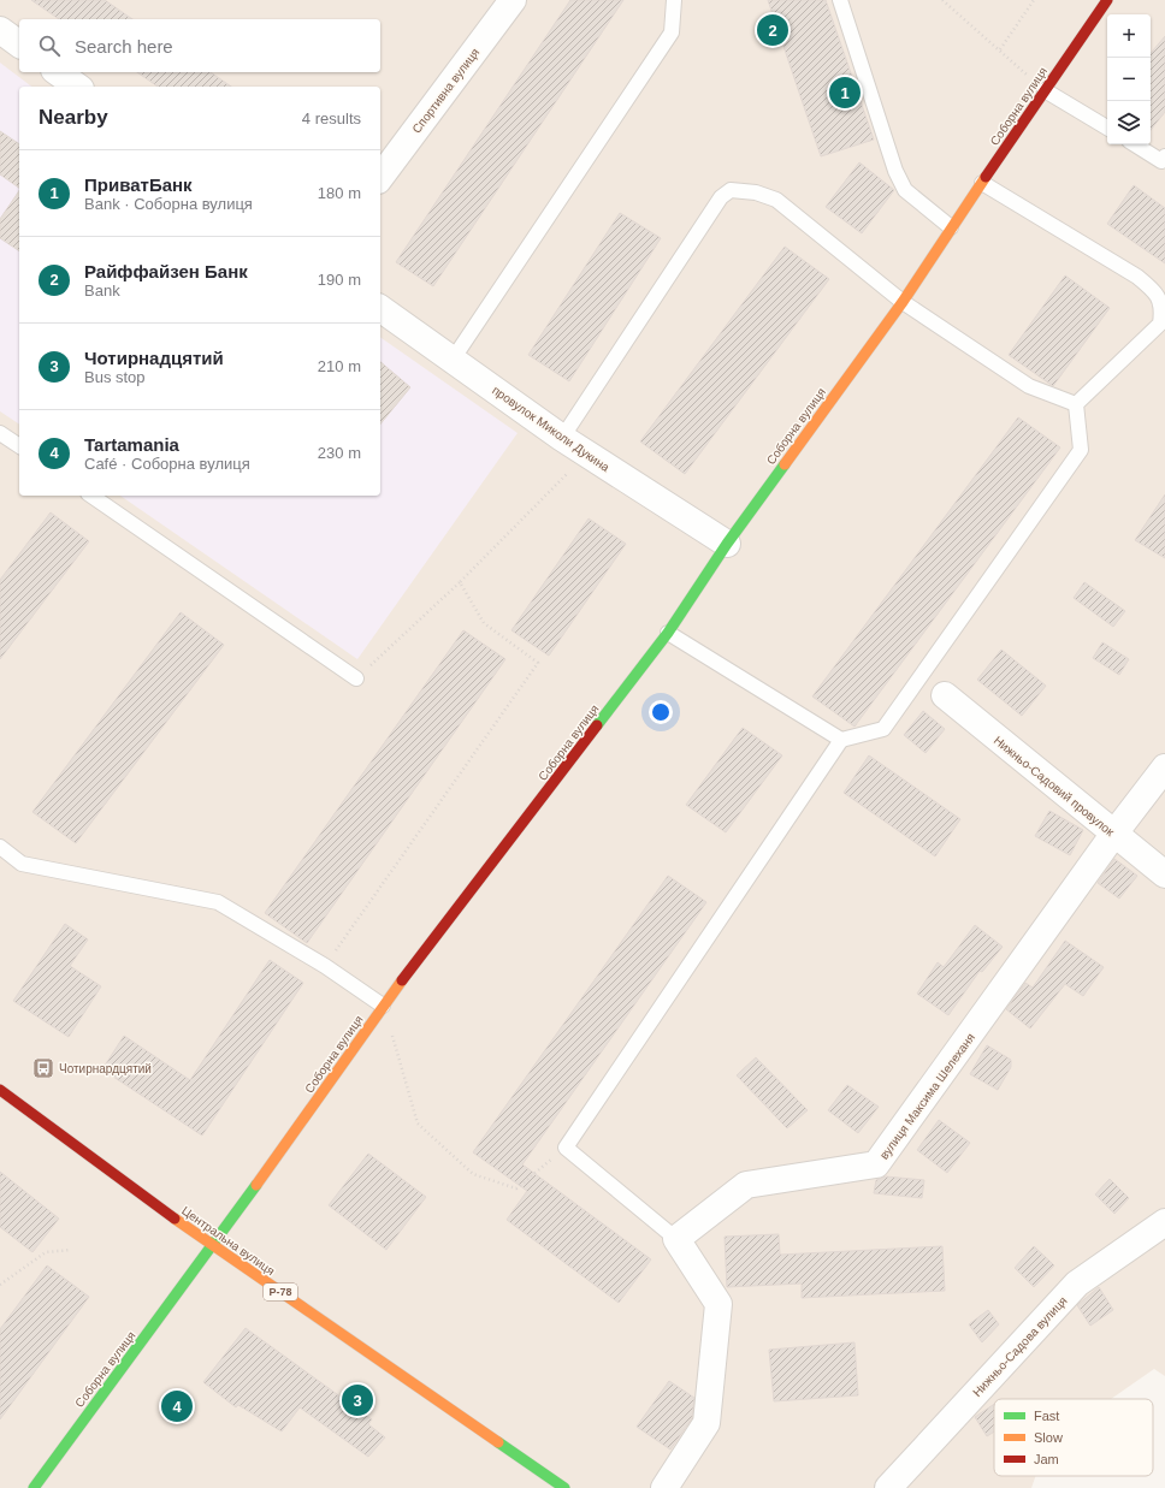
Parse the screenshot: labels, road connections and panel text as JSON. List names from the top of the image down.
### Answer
{
  "streets": {
    "street": [
      "Спортивна вулиця",
      "Соборна вулиця",
      "провулок Миколи Дукина",
      "Нижньо-Садовий провулок",
      "вулиця Максима Шелеханя",
      "Центральна вулиця",
      "Р-78",
      "Нижньо-Садова вулиця"
    ]
  },
  "crossings": [
    ["Соборна вулиця", "провулок Миколи Дукина"],
    ["Соборна вулиця", "Центральна вулиця"],
    ["Нижньо-Садовий провулок", "вулиця Максима Шелеханя"]
  ],
  "places": {
    "bus stop": ["Чотирнардцятий"]
  },
  "legend": ["Fast", "Slow", "Jam"],
  "page": {
    "pins": [
      "2",
      "1",
      "3",
      "4"
    ],
    "map_buttons": ["+", "−"],
    "search": "Search here",
    "heading": ["Nearby", "4 results"],
    "list": [
      {
        "mark": "1",
        "name": "ПриватБанк",
        "note": "Bank · Соборна вулиця",
        "value": "180 m"
      },
      {
        "mark": "2",
        "name": "Райффайзен Банк",
        "note": "Bank",
        "value": "190 m"
      },
      {
        "mark": "3",
        "name": "Чотирнадцятий",
        "note": "Bus stop",
        "value": "210 m"
      },
      {
        "mark": "4",
        "name": "Tartamania",
        "note": "Café · Соборна вулиця",
        "value": "230 m"
      }
    ]
  }
}
